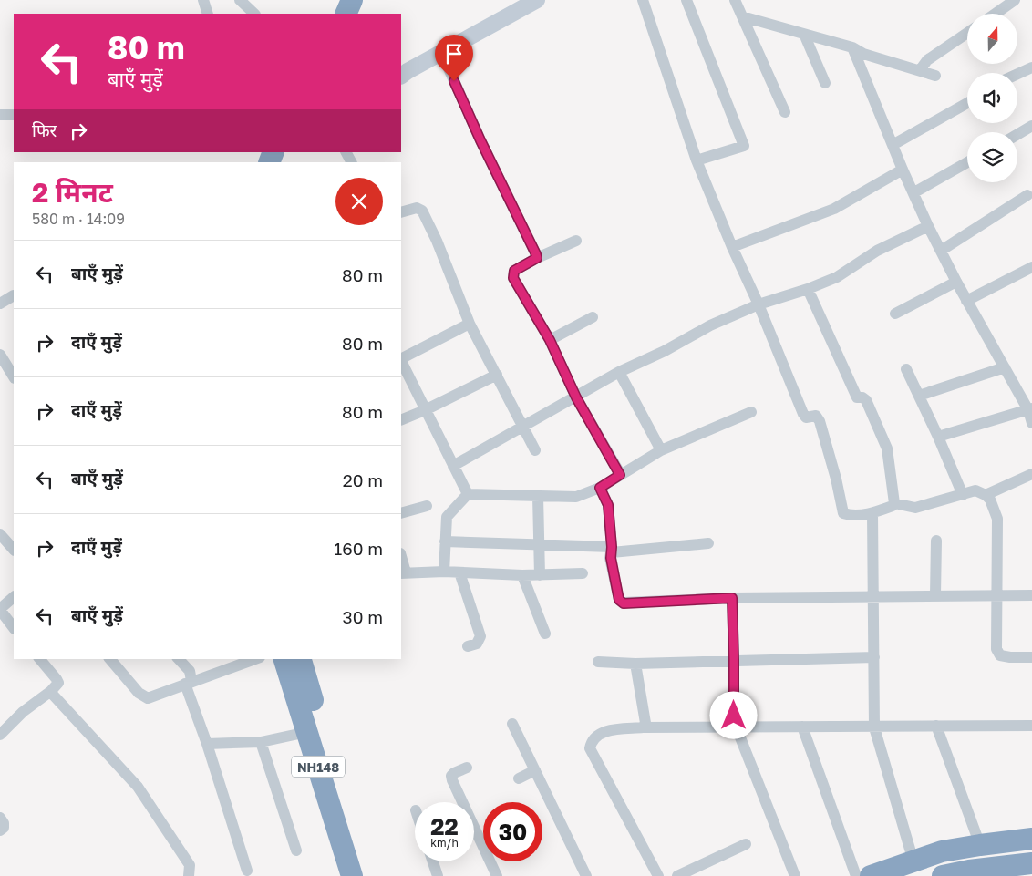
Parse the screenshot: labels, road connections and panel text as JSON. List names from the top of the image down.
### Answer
{
  "streets": {
    "highway": ["NH148"]
  },
  "north": "top",
  "page": {
    "turn": ["80 m", "बाएँ मुड़ें"],
    "then": "फिर",
    "heading": ["2 मिनट", "580 m · 14:09"],
    "list": [
      {
        "name": "बाएँ मुड़ें",
        "value": "80 m"
      },
      {
        "name": "दाएँ मुड़ें",
        "value": "80 m"
      },
      {
        "name": "दाएँ मुड़ें",
        "value": "80 m"
      },
      {
        "name": "बाएँ मुड़ें",
        "value": "20 m"
      },
      {
        "name": "दाएँ मुड़ें",
        "value": "160 m"
      },
      {
        "name": "बाएँ मुड़ें",
        "value": "30 m"
      }
    ],
    "speed": "22 km/h",
    "limit": "30"
  }
}
